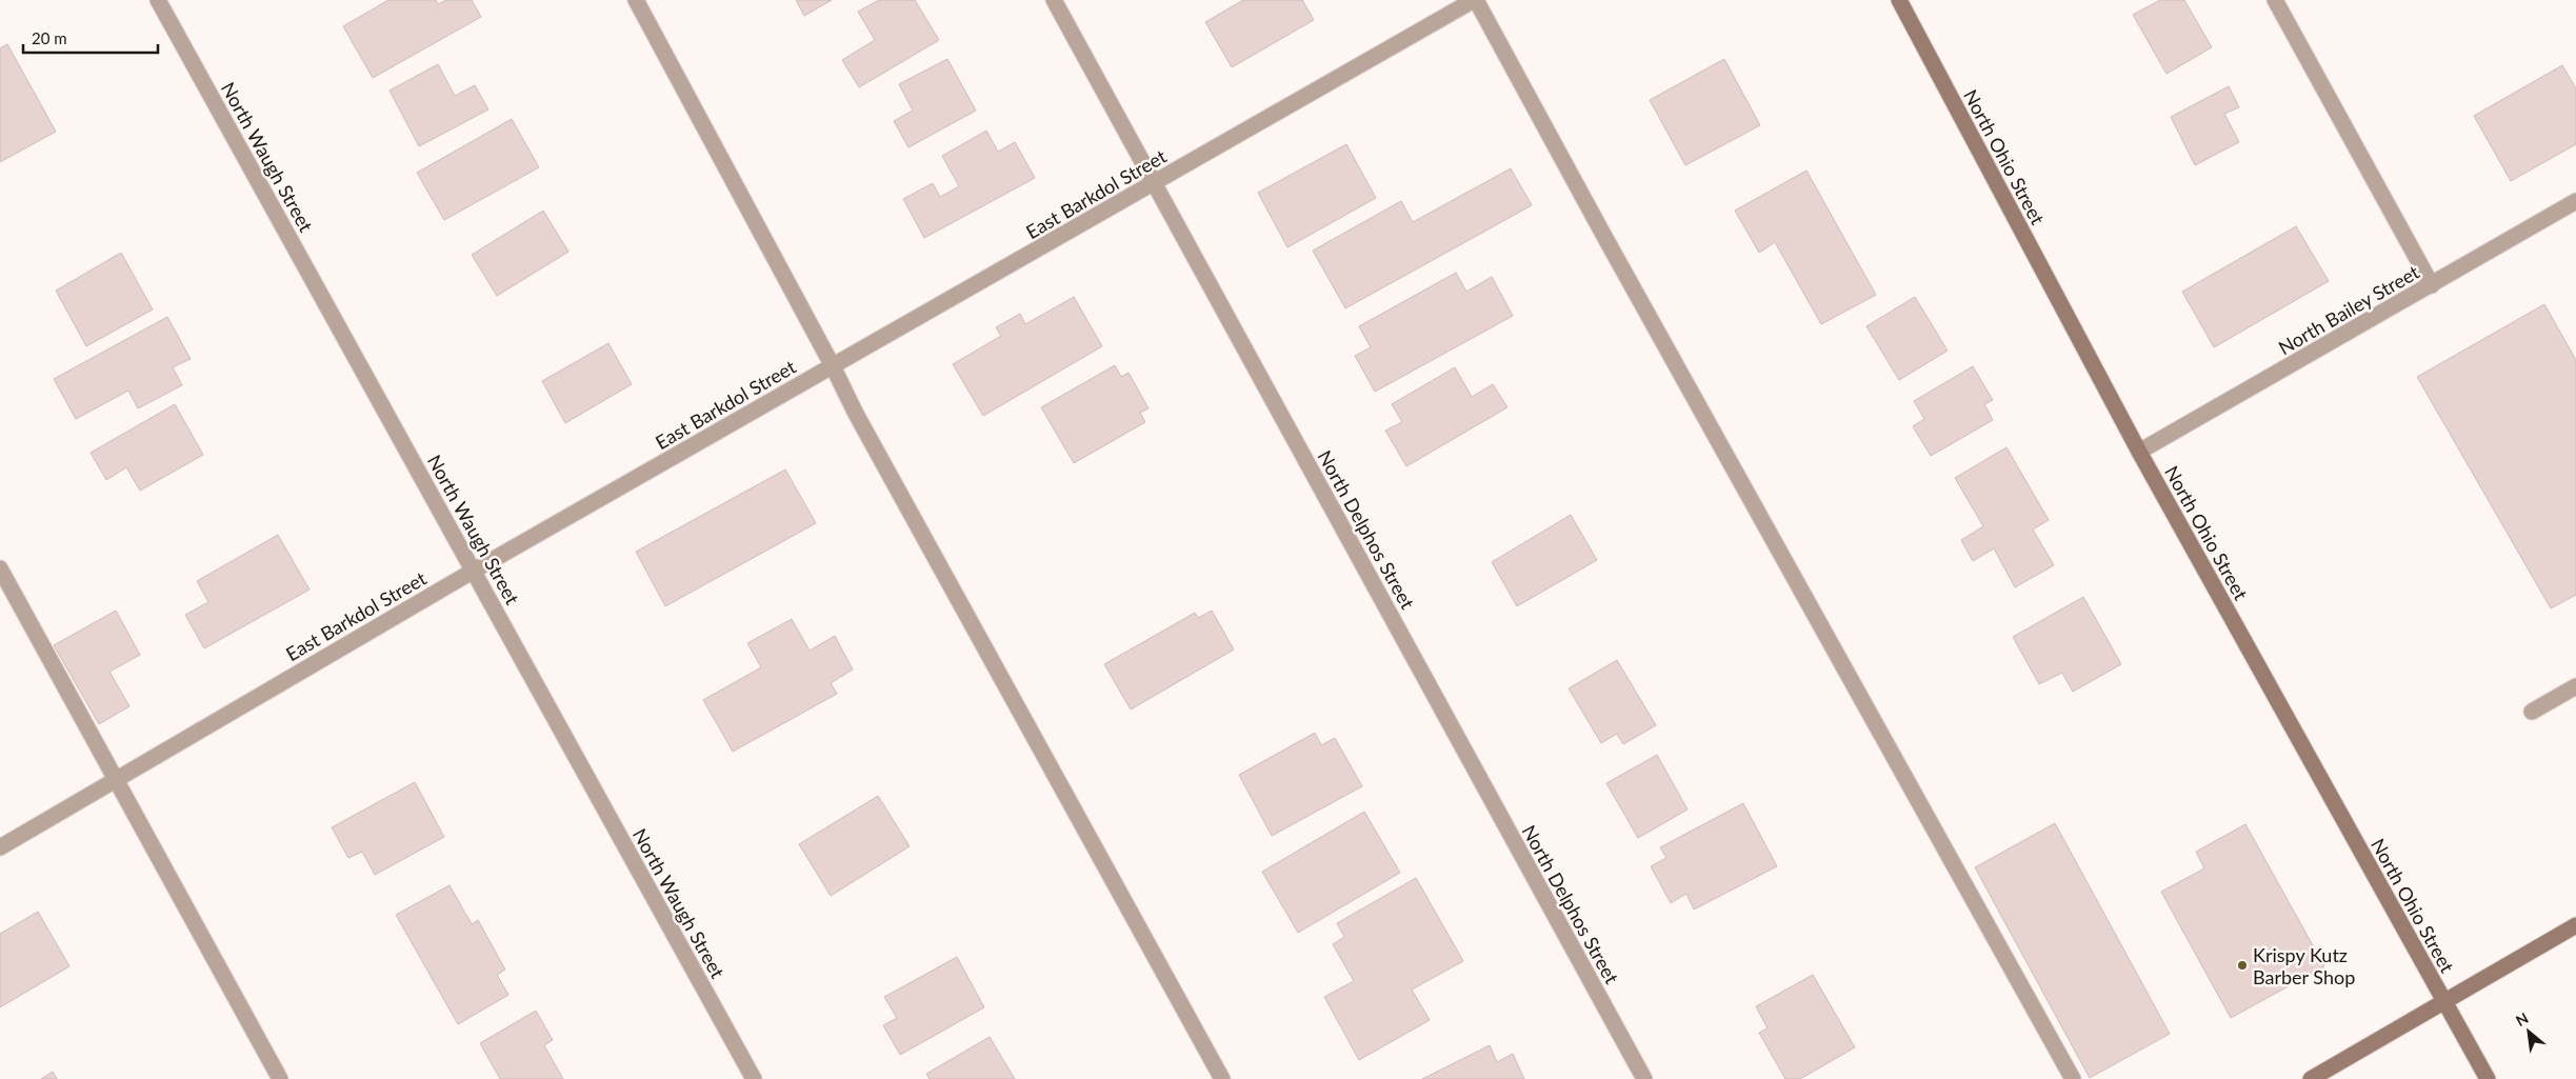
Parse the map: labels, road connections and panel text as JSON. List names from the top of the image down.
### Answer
{
  "streets": {
    "street": [
      "North Waugh Street",
      "North Ohio Street",
      "East Barkdol Street",
      "North Bailey Street",
      "North Delphos Street"
    ]
  },
  "crossings": [
    ["North Waugh Street", "East Barkdol Street"],
    ["North Ohio Street", "North Bailey Street"],
    ["East Barkdol Street", "North Delphos Street"]
  ],
  "places": ["Krispy Kutz Barber Shop"],
  "scale_bar": "20 m",
  "north": "top left"
}
